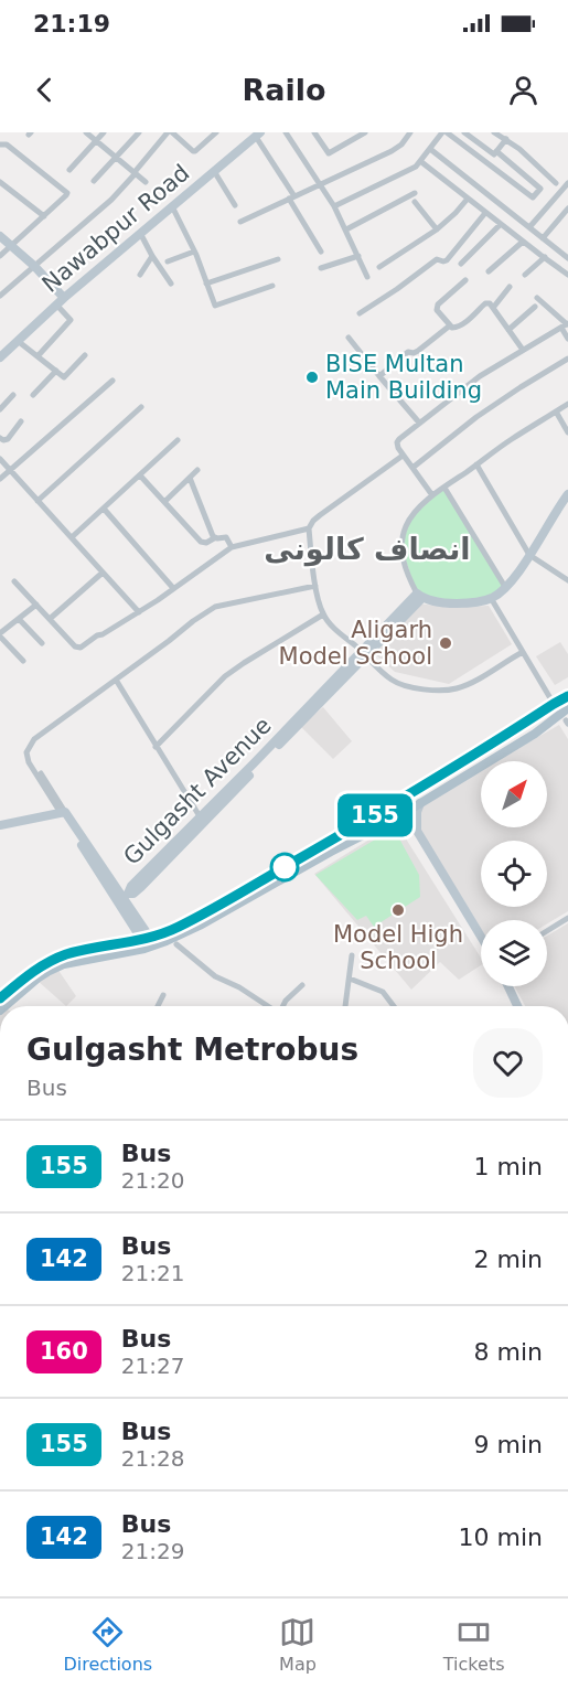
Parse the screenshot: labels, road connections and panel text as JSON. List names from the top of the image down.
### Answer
{
  "streets": {
    "street": ["Nawabpur Road", "Gulgasht Avenue"]
  },
  "districts": ["انصاف کالونی"],
  "places": ["BISE Multan Main Building", "Aligarh Model School", "Model High School"],
  "lines": ["bus line 155"],
  "north": "top right",
  "page": {
    "status": "21:19",
    "header": "Railo",
    "on_map": "155",
    "heading": ["Gulgasht Metrobus", "Bus"],
    "list": [
      {
        "mark": "155",
        "name": "Bus",
        "note": "21:20",
        "value": "1 min"
      },
      {
        "mark": "142",
        "name": "Bus",
        "note": "21:21",
        "value": "2 min"
      },
      {
        "mark": "160",
        "name": "Bus",
        "note": "21:27",
        "value": "8 min"
      },
      {
        "mark": "155",
        "name": "Bus",
        "note": "21:28",
        "value": "9 min"
      },
      {
        "mark": "142",
        "name": "Bus",
        "note": "21:29",
        "value": "10 min"
      }
    ],
    "tabs": ["Directions", "Map", "Tickets"]
  }
}
